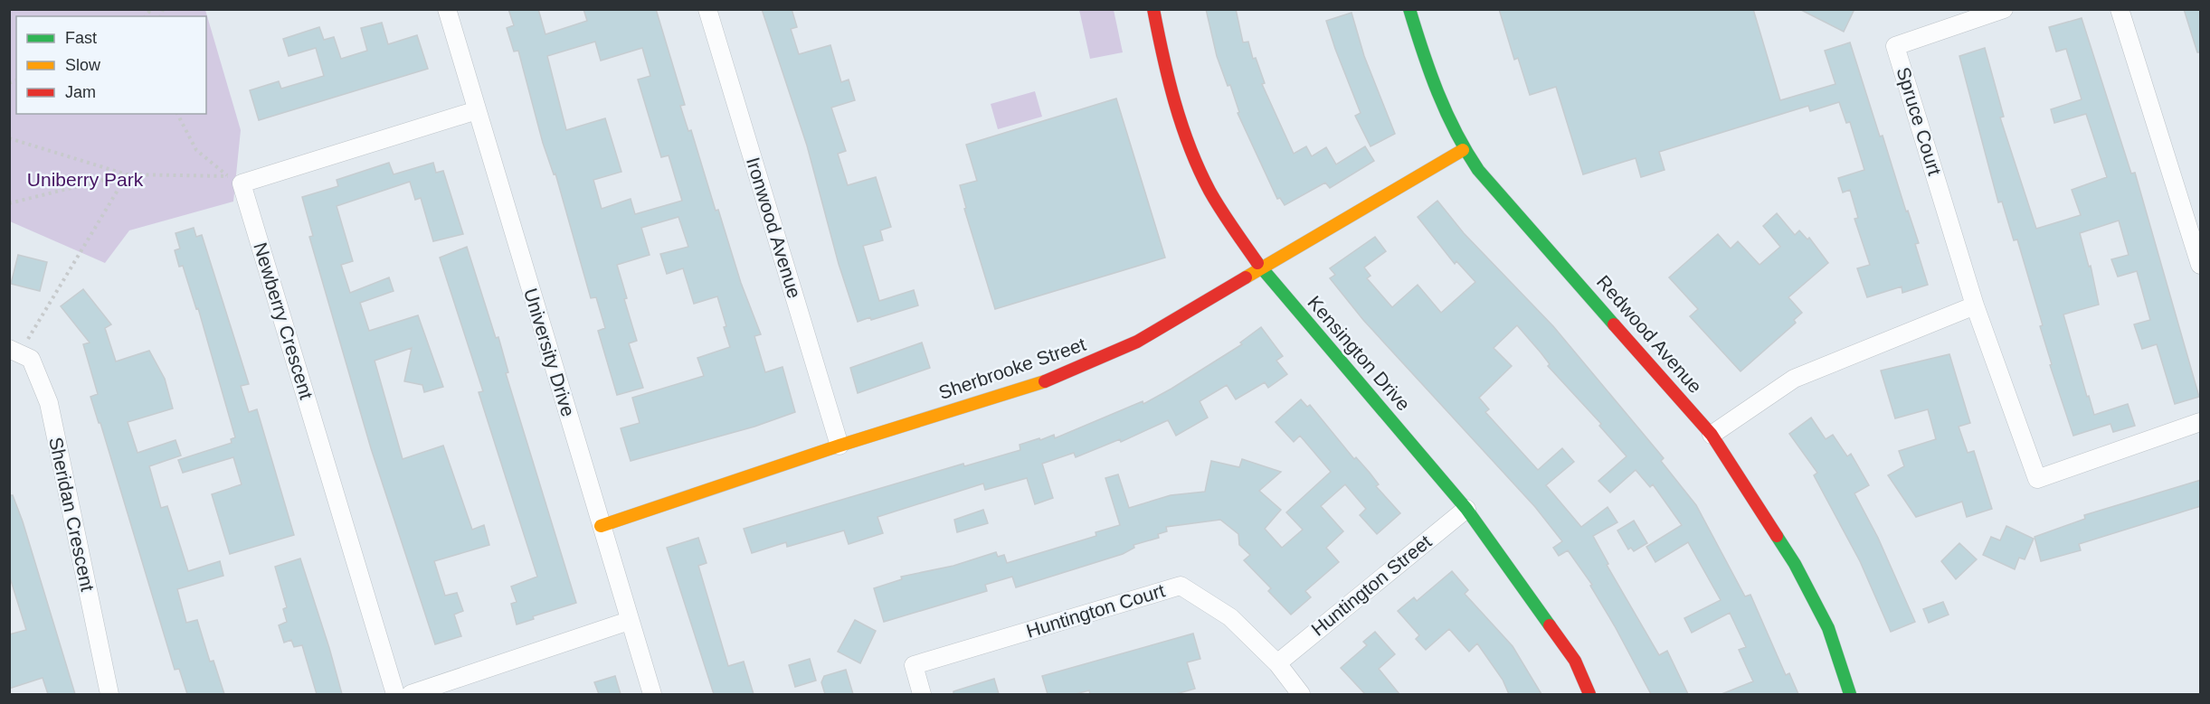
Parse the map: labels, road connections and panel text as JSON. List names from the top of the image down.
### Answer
{
  "streets": {
    "street": [
      "Spruce Court",
      "Ironwood Avenue",
      "Newberry Crescent",
      "Redwood Avenue",
      "University Drive",
      "Kensington Drive",
      "Sherbrooke Street",
      "Sheridan Crescent",
      "Huntington Street",
      "Huntington Court"
    ]
  },
  "crossings": [
    ["Ironwood Avenue", "Sherbrooke Street"],
    ["Redwood Avenue", "Sherbrooke Street"],
    ["University Drive", "Sherbrooke Street"],
    ["Kensington Drive", "Sherbrooke Street"],
    ["Kensington Drive", "Huntington Street"],
    ["Huntington Street", "Huntington Court"]
  ],
  "parks": ["Uniberry Park"],
  "legend": ["Fast", "Slow", "Jam"]
}
